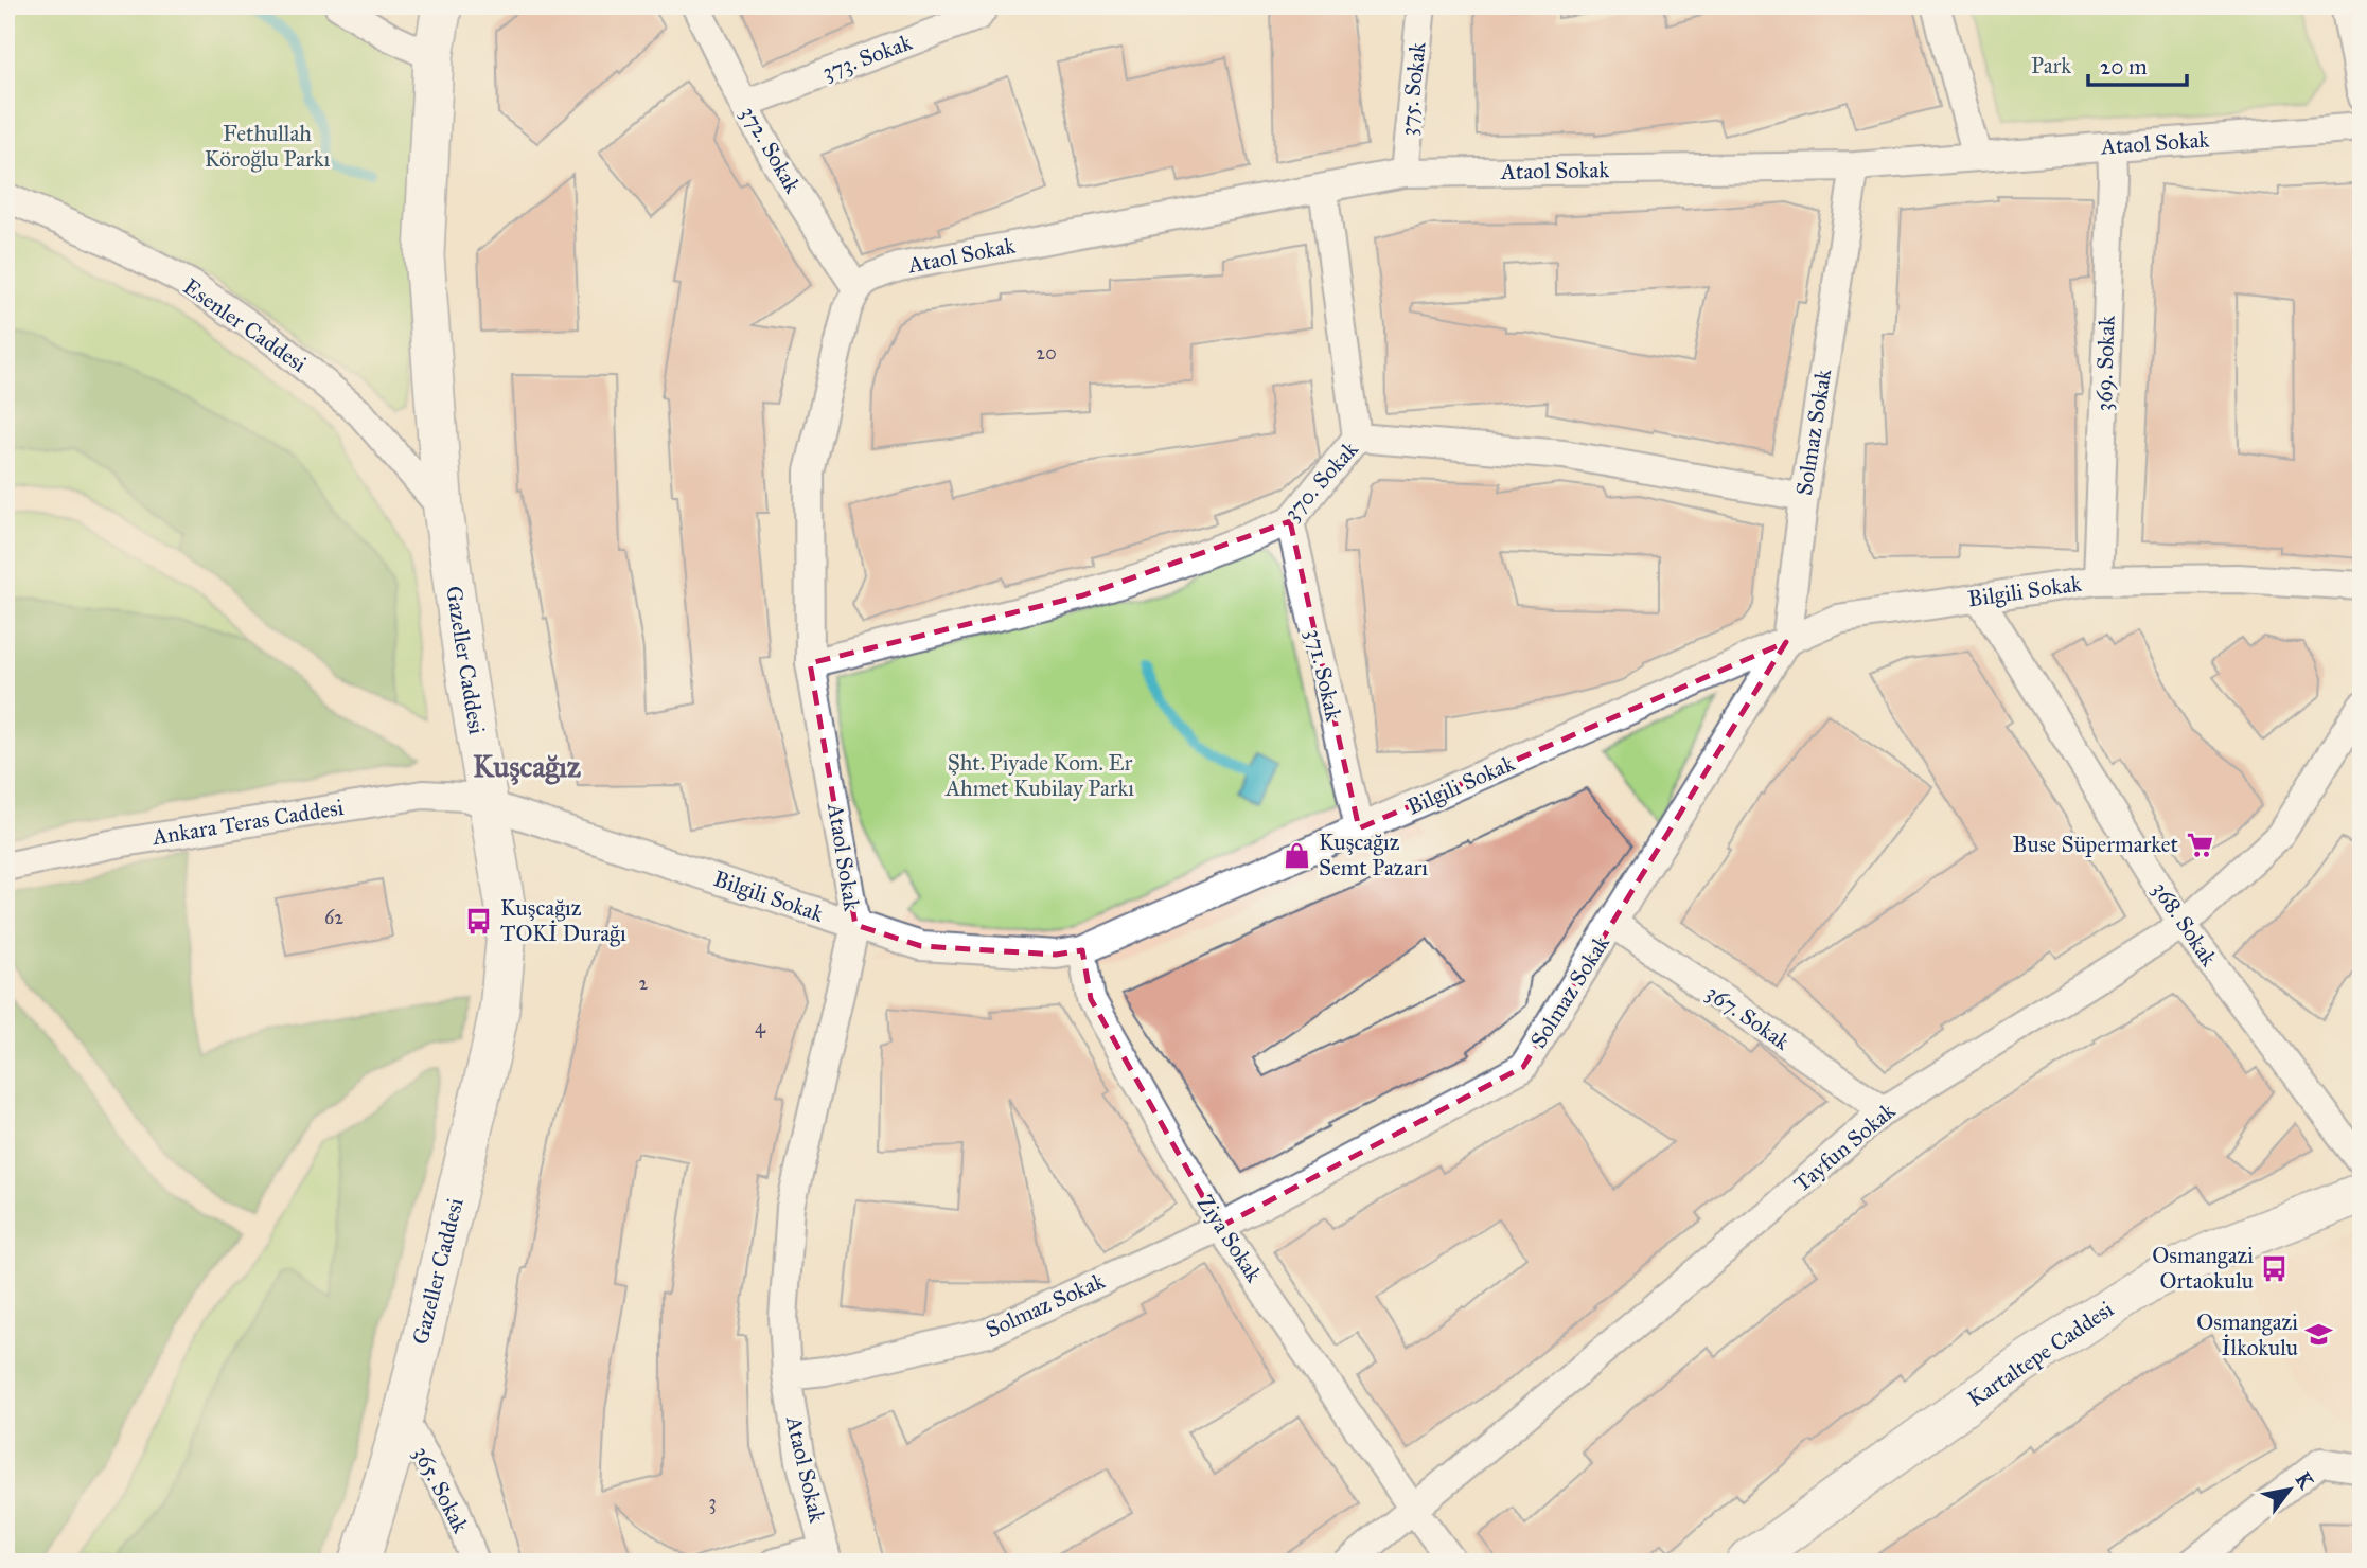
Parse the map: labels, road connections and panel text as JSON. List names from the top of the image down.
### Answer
{
  "streets": {
    "street": [
      "373. Sokak",
      "375. Sokak",
      "Ataol Sokak",
      "372. Sokak",
      "Esenler Caddesi",
      "369. Sokak",
      "Solmaz Sokak",
      "370. Sokak",
      "Bilgili Sokak",
      "Gazeller Caddesi",
      "371. Sokak",
      "Ankara Teras Caddesi",
      "368. Sokak",
      "367. Sokak",
      "Tayfun Sokak",
      "Ziya Sokak",
      "Kartaltepe Caddesi",
      "365. Sokak"
    ]
  },
  "crossings": [
    ["373. Sokak", "372. Sokak"],
    ["375. Sokak", "Ataol Sokak"],
    ["Ataol Sokak", "372. Sokak"],
    ["Ataol Sokak", "369. Sokak"],
    ["Ataol Sokak", "Solmaz Sokak"],
    ["Ataol Sokak", "370. Sokak"],
    ["Ataol Sokak", "Bilgili Sokak"],
    ["Esenler Caddesi", "Gazeller Caddesi"],
    ["369. Sokak", "Bilgili Sokak"],
    ["Solmaz Sokak", "370. Sokak"],
    ["Solmaz Sokak", "Bilgili Sokak"],
    ["Solmaz Sokak", "367. Sokak"],
    ["Solmaz Sokak", "Ziya Sokak"],
    ["370. Sokak", "371. Sokak"],
    ["Bilgili Sokak", "Gazeller Caddesi"],
    ["Bilgili Sokak", "371. Sokak"],
    ["Bilgili Sokak", "Ankara Teras Caddesi"],
    ["Bilgili Sokak", "368. Sokak"],
    ["Bilgili Sokak", "Ziya Sokak"],
    ["Gazeller Caddesi", "Ankara Teras Caddesi"],
    ["Gazeller Caddesi", "365. Sokak"],
    ["368. Sokak", "Tayfun Sokak"],
    ["367. Sokak", "Tayfun Sokak"],
    ["Tayfun Sokak", "Ziya Sokak"]
  ],
  "districts": ["Kuşcağız"],
  "parks": ["Park", "Fethullah Köroğlu Parkı", "Şht. Piyade Kom. Er Ahmet Kubilay Parkı"],
  "places": {
    "supermarket": ["Buse Süpermarket"],
    "shop": ["Kuşcağız Semt Pazarı"],
    "bus stop": ["Kuşcağız TOKİ Durağı", "Osmangazi Ortaokulu"],
    "school or university": ["Osmangazi İlkokulu"]
  },
  "house_numbers": [
    "20",
    "62",
    "2",
    "4",
    "3"
  ],
  "scale_bar": "20 m",
  "north": "top right"
}
